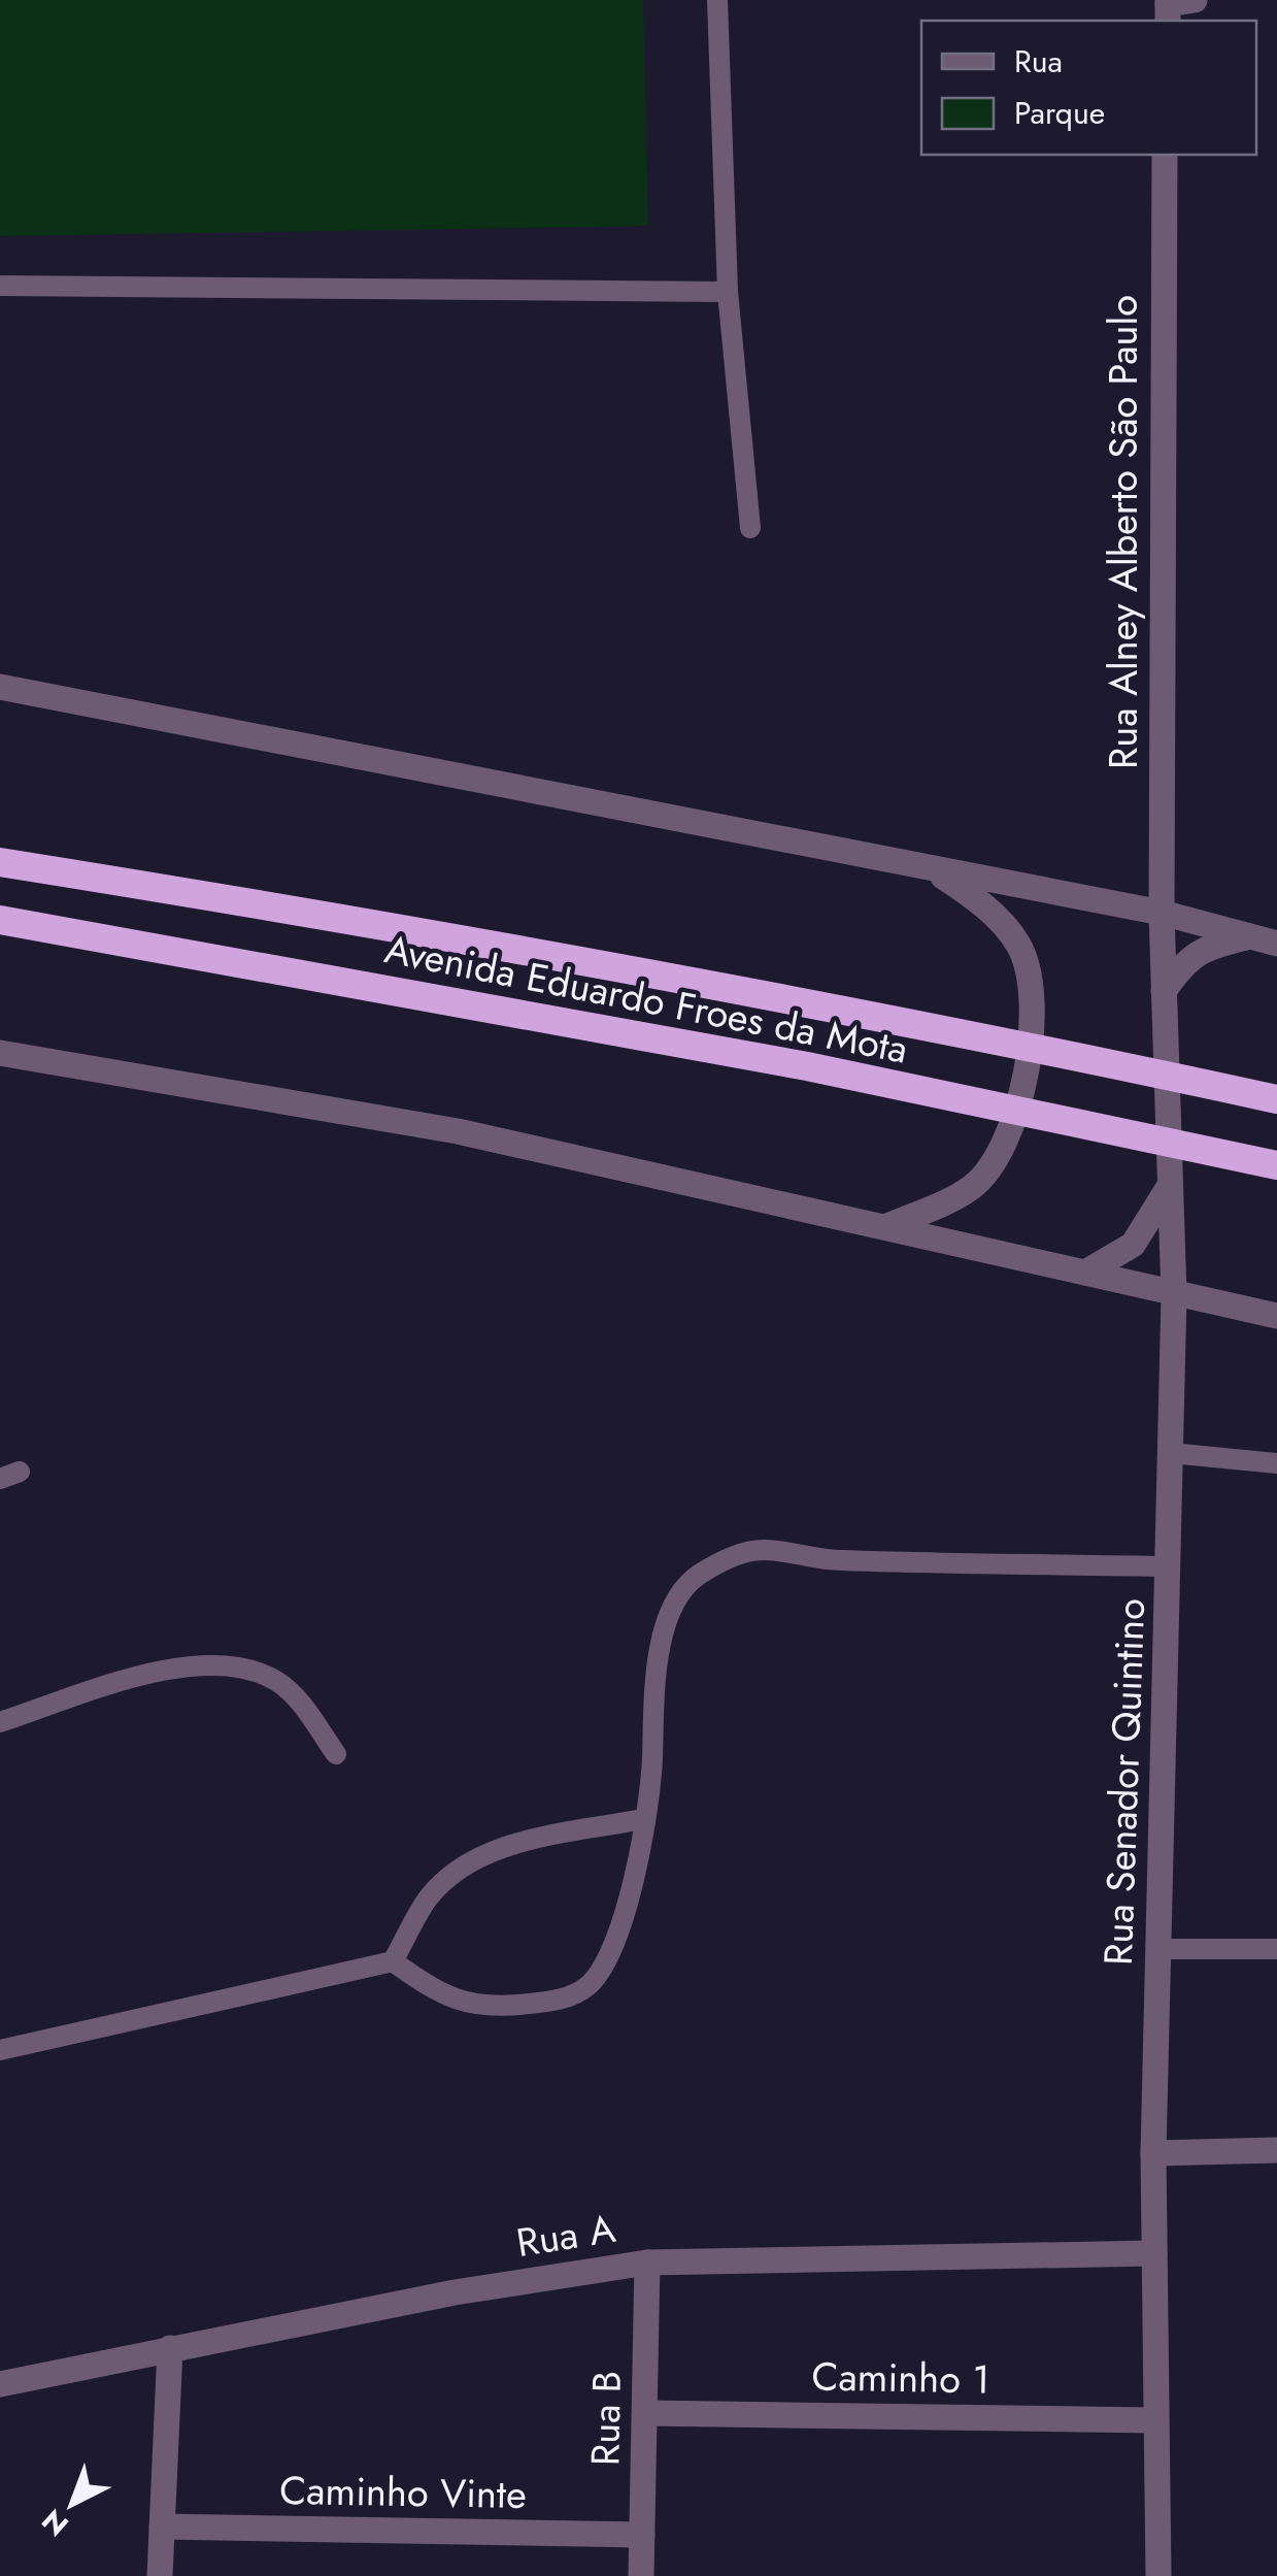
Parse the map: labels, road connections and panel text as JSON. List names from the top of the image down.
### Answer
{
  "streets": {
    "highway": ["Avenida Eduardo Froes da Mota"],
    "street": [
      "Rua Alney Alberto São Paulo",
      "Rua Senador Quintino",
      "Rua A",
      "Caminho 1",
      "Rua B",
      "Caminho Vinte"
    ]
  },
  "crossings": [
    ["Rua Alney Alberto São Paulo", "Rua Senador Quintino"],
    ["Rua Senador Quintino", "Rua A"],
    ["Rua Senador Quintino", "Caminho 1"],
    ["Rua A", "Rua B"],
    ["Caminho 1", "Rua B"],
    ["Rua B", "Caminho Vinte"]
  ],
  "legend": ["Rua", "Parque"],
  "north": "bottom left"
}
